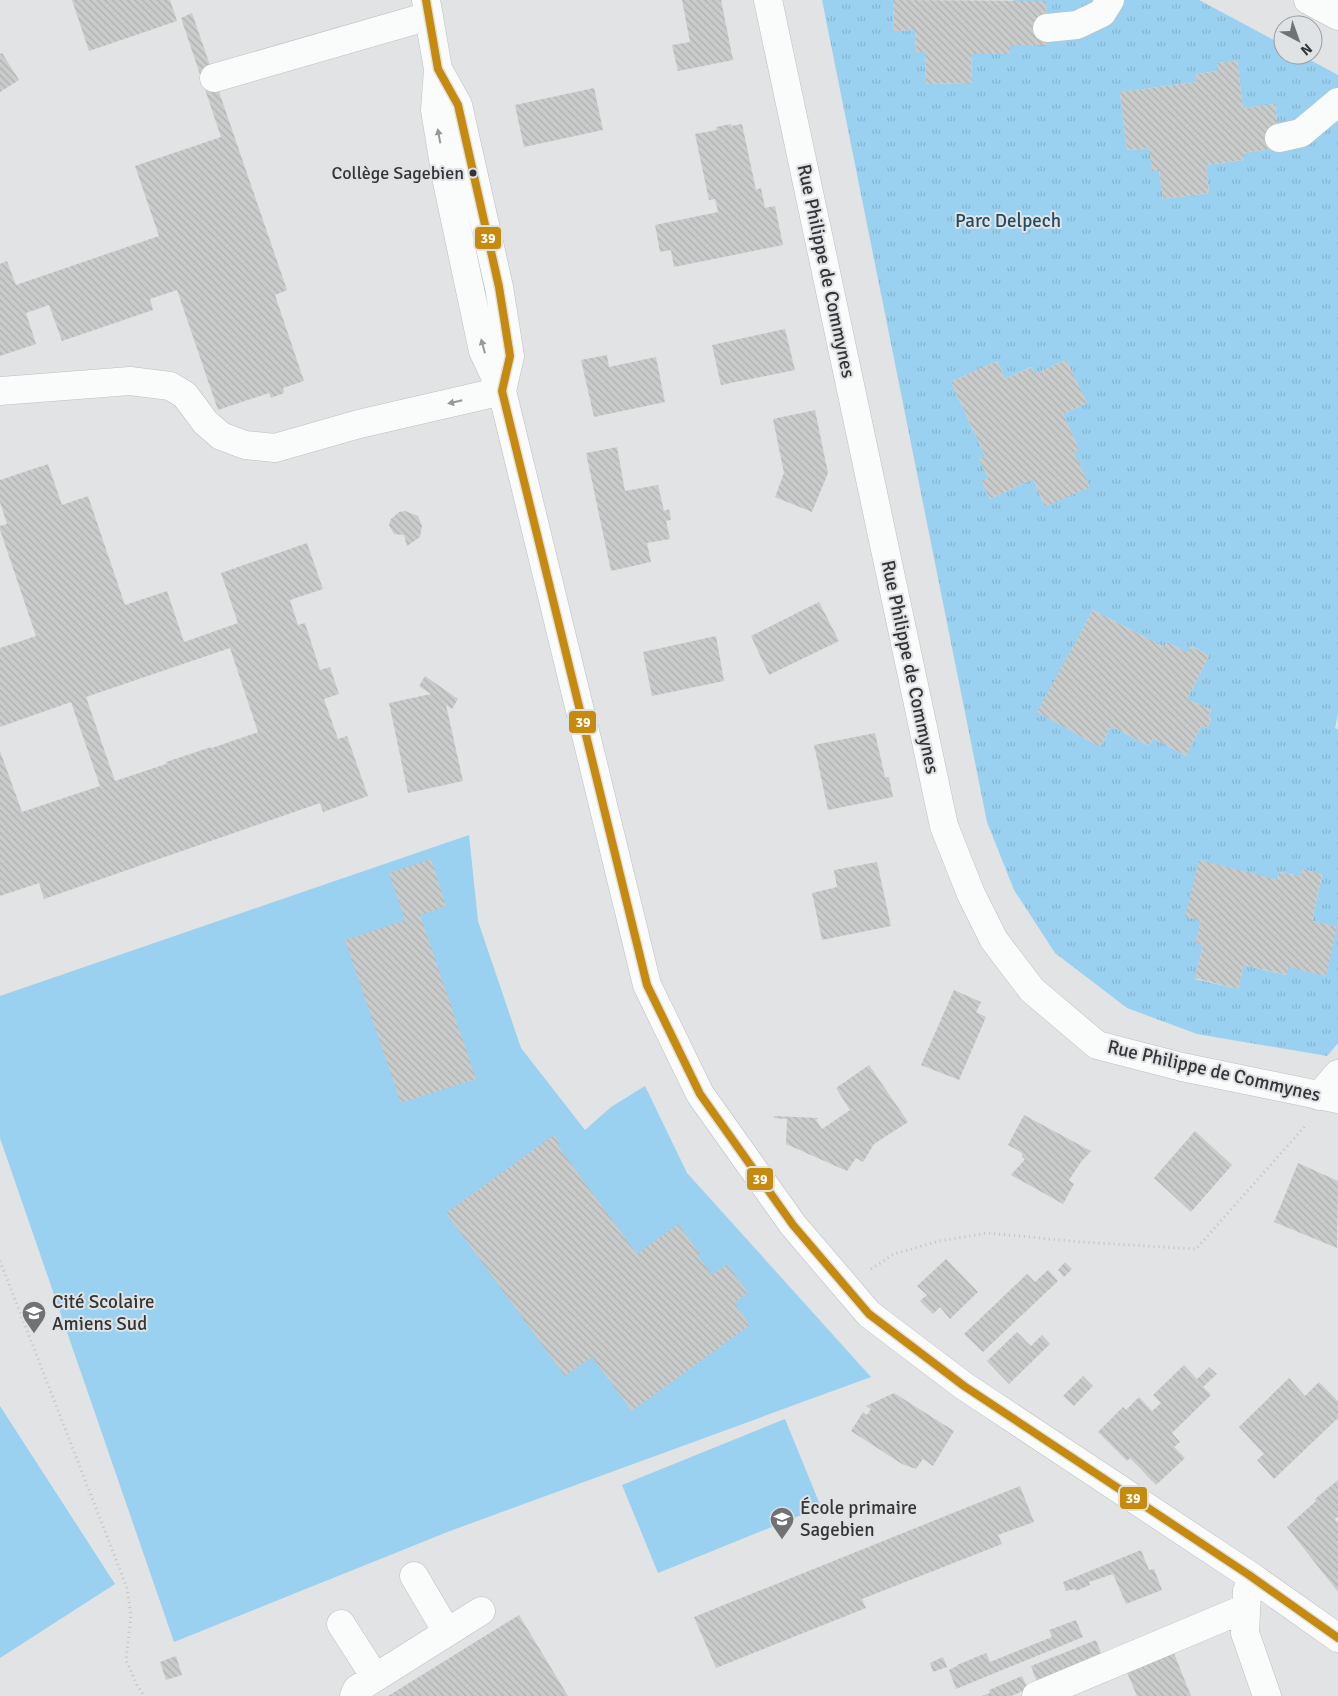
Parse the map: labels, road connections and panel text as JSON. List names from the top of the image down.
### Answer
{
  "streets": {
    "street": ["Rue Philippe de Commynes"]
  },
  "parks": ["Parc Delpech"],
  "places": {
    "other": ["Collège Sagebien"],
    "school or university": ["Cité Scolaire Amiens Sud", "École primaire Sagebien"]
  },
  "lines": ["transit line 39"],
  "north": "bottom right"
}
